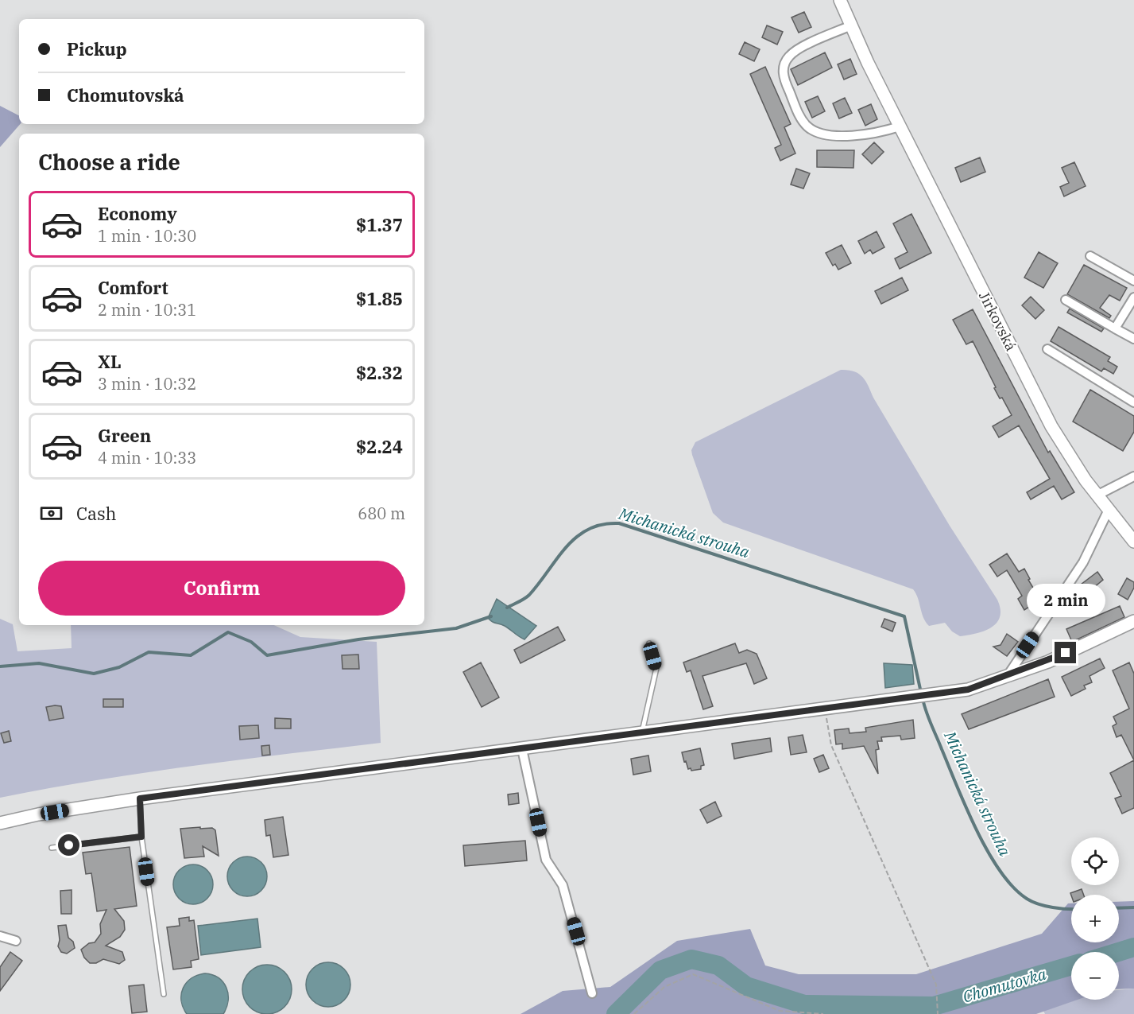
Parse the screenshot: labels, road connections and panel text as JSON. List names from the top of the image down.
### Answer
{
  "streets": {
    "street": ["Jirkovská"]
  },
  "water": ["Michanická strouha", "Chomutovka"],
  "page": {
    "banner": ["Pickup", "Chomutovská"],
    "heading": "Choose a ride",
    "list": [
      {
        "name": "Economy",
        "note": "1 min · 10:30",
        "value": "$1.37"
      },
      {
        "name": "Comfort",
        "note": "2 min · 10:31",
        "value": "$1.85"
      },
      {
        "name": "XL",
        "note": "3 min · 10:32",
        "value": "$2.32"
      },
      {
        "name": "Green",
        "note": "4 min · 10:33",
        "value": "$2.24"
      }
    ],
    "pay": ["Cash", "680 m"],
    "buttons": "Confirm",
    "bubble": "2 min",
    "map_buttons": ["+", "−"]
  }
}
